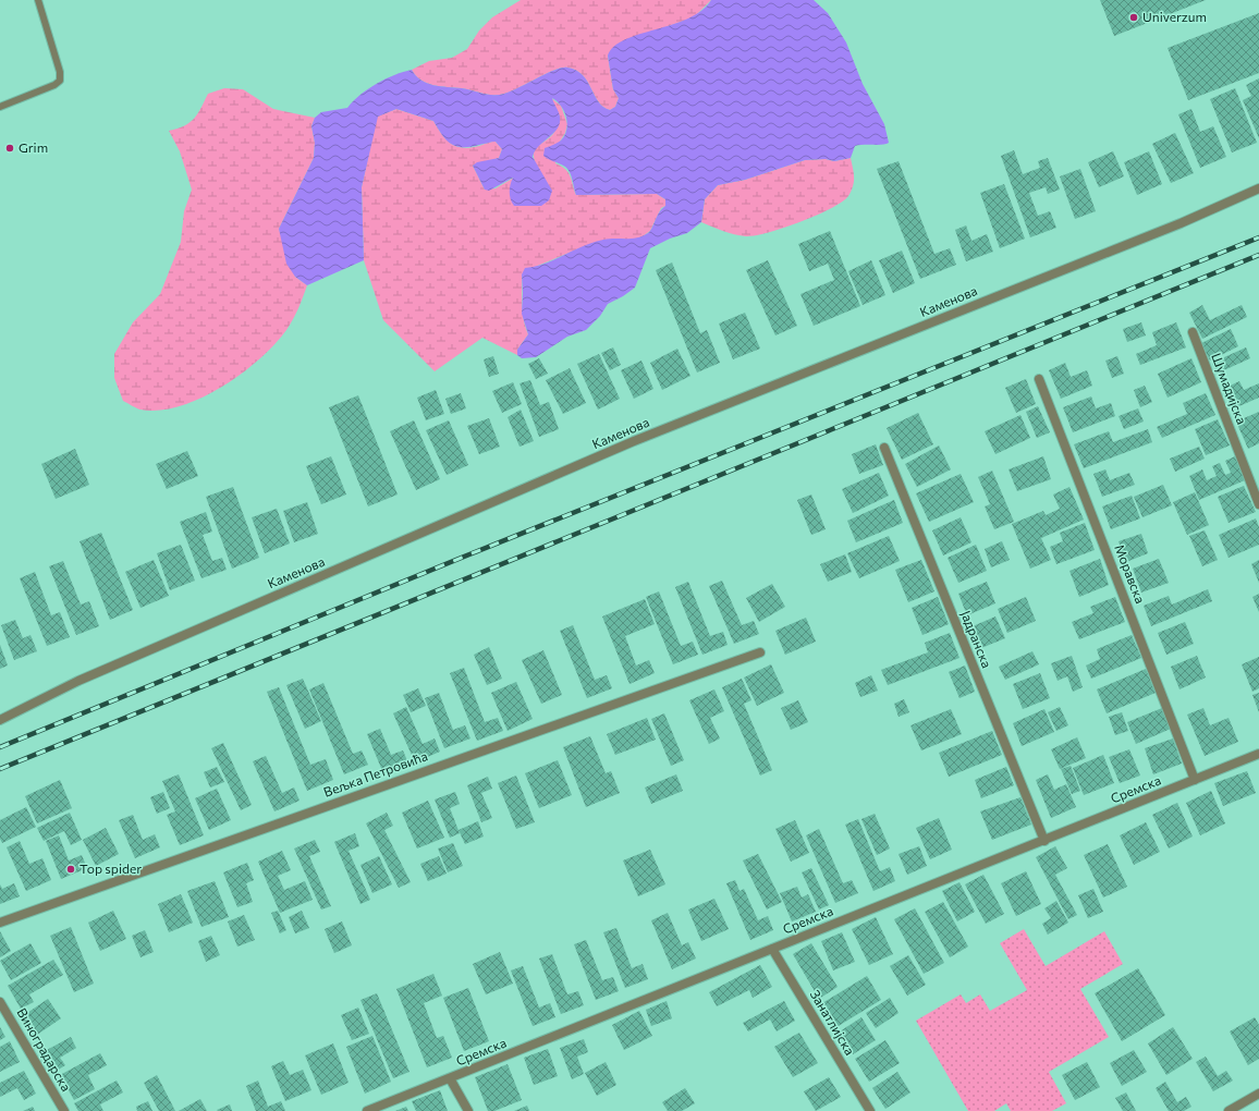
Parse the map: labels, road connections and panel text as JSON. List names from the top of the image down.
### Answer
{
  "streets": {
    "street": [
      "Каменова",
      "Шумадијска",
      "Моравска",
      "Јадранска",
      "Вељка Петровића",
      "Сремска",
      "Занатлијска",
      "Виноградарска"
    ]
  },
  "crossings": [
    ["Моравска", "Сремска"],
    ["Јадранска", "Сремска"],
    ["Сремска", "Занатлијска"]
  ],
  "places": ["Univerzum", "Grim", "Top spider"]
}
